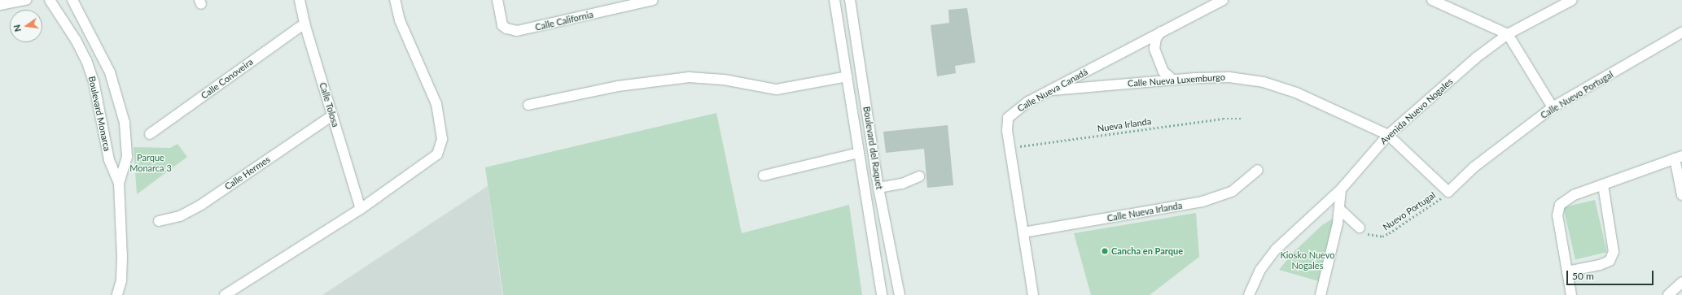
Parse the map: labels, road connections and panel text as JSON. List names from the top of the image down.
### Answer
{
  "streets": {
    "street": [
      "Calle California",
      "Calle Conoveira",
      "Calle Nueva Luxemburgo",
      "Calle Nueva Canadá",
      "Calle Nuevo Portugal",
      "Calle Tolosa",
      "Avenida Nuevo Nogales",
      "Boulevard Monarca",
      "Boulevard del Raquet",
      "Calle Hermes",
      "Calle Nueva Irlanda"
    ],
    "path": ["Nueva Irlanda", "Nuevo Portugal"]
  },
  "crossings": [
    ["Calle Conoveira", "Calle Tolosa"],
    ["Calle Nueva Luxemburgo", "Calle Nueva Canadá"],
    ["Calle Nueva Luxemburgo", "Calle Nuevo Portugal"],
    ["Calle Nueva Luxemburgo", "Avenida Nuevo Nogales"],
    ["Calle Nueva Luxemburgo", "Nuevo Portugal"],
    ["Calle Nueva Canadá", "Nueva Irlanda"],
    ["Calle Nueva Canadá", "Calle Nueva Irlanda"],
    ["Calle Nuevo Portugal", "Nuevo Portugal"],
    ["Calle Tolosa", "Calle Hermes"]
  ],
  "parks": ["Parque Monarca 3", "Kiosko Nuevo Nogales"],
  "places": ["Cancha en Parque"],
  "scale_bar": "50 m",
  "north": "left"
}
